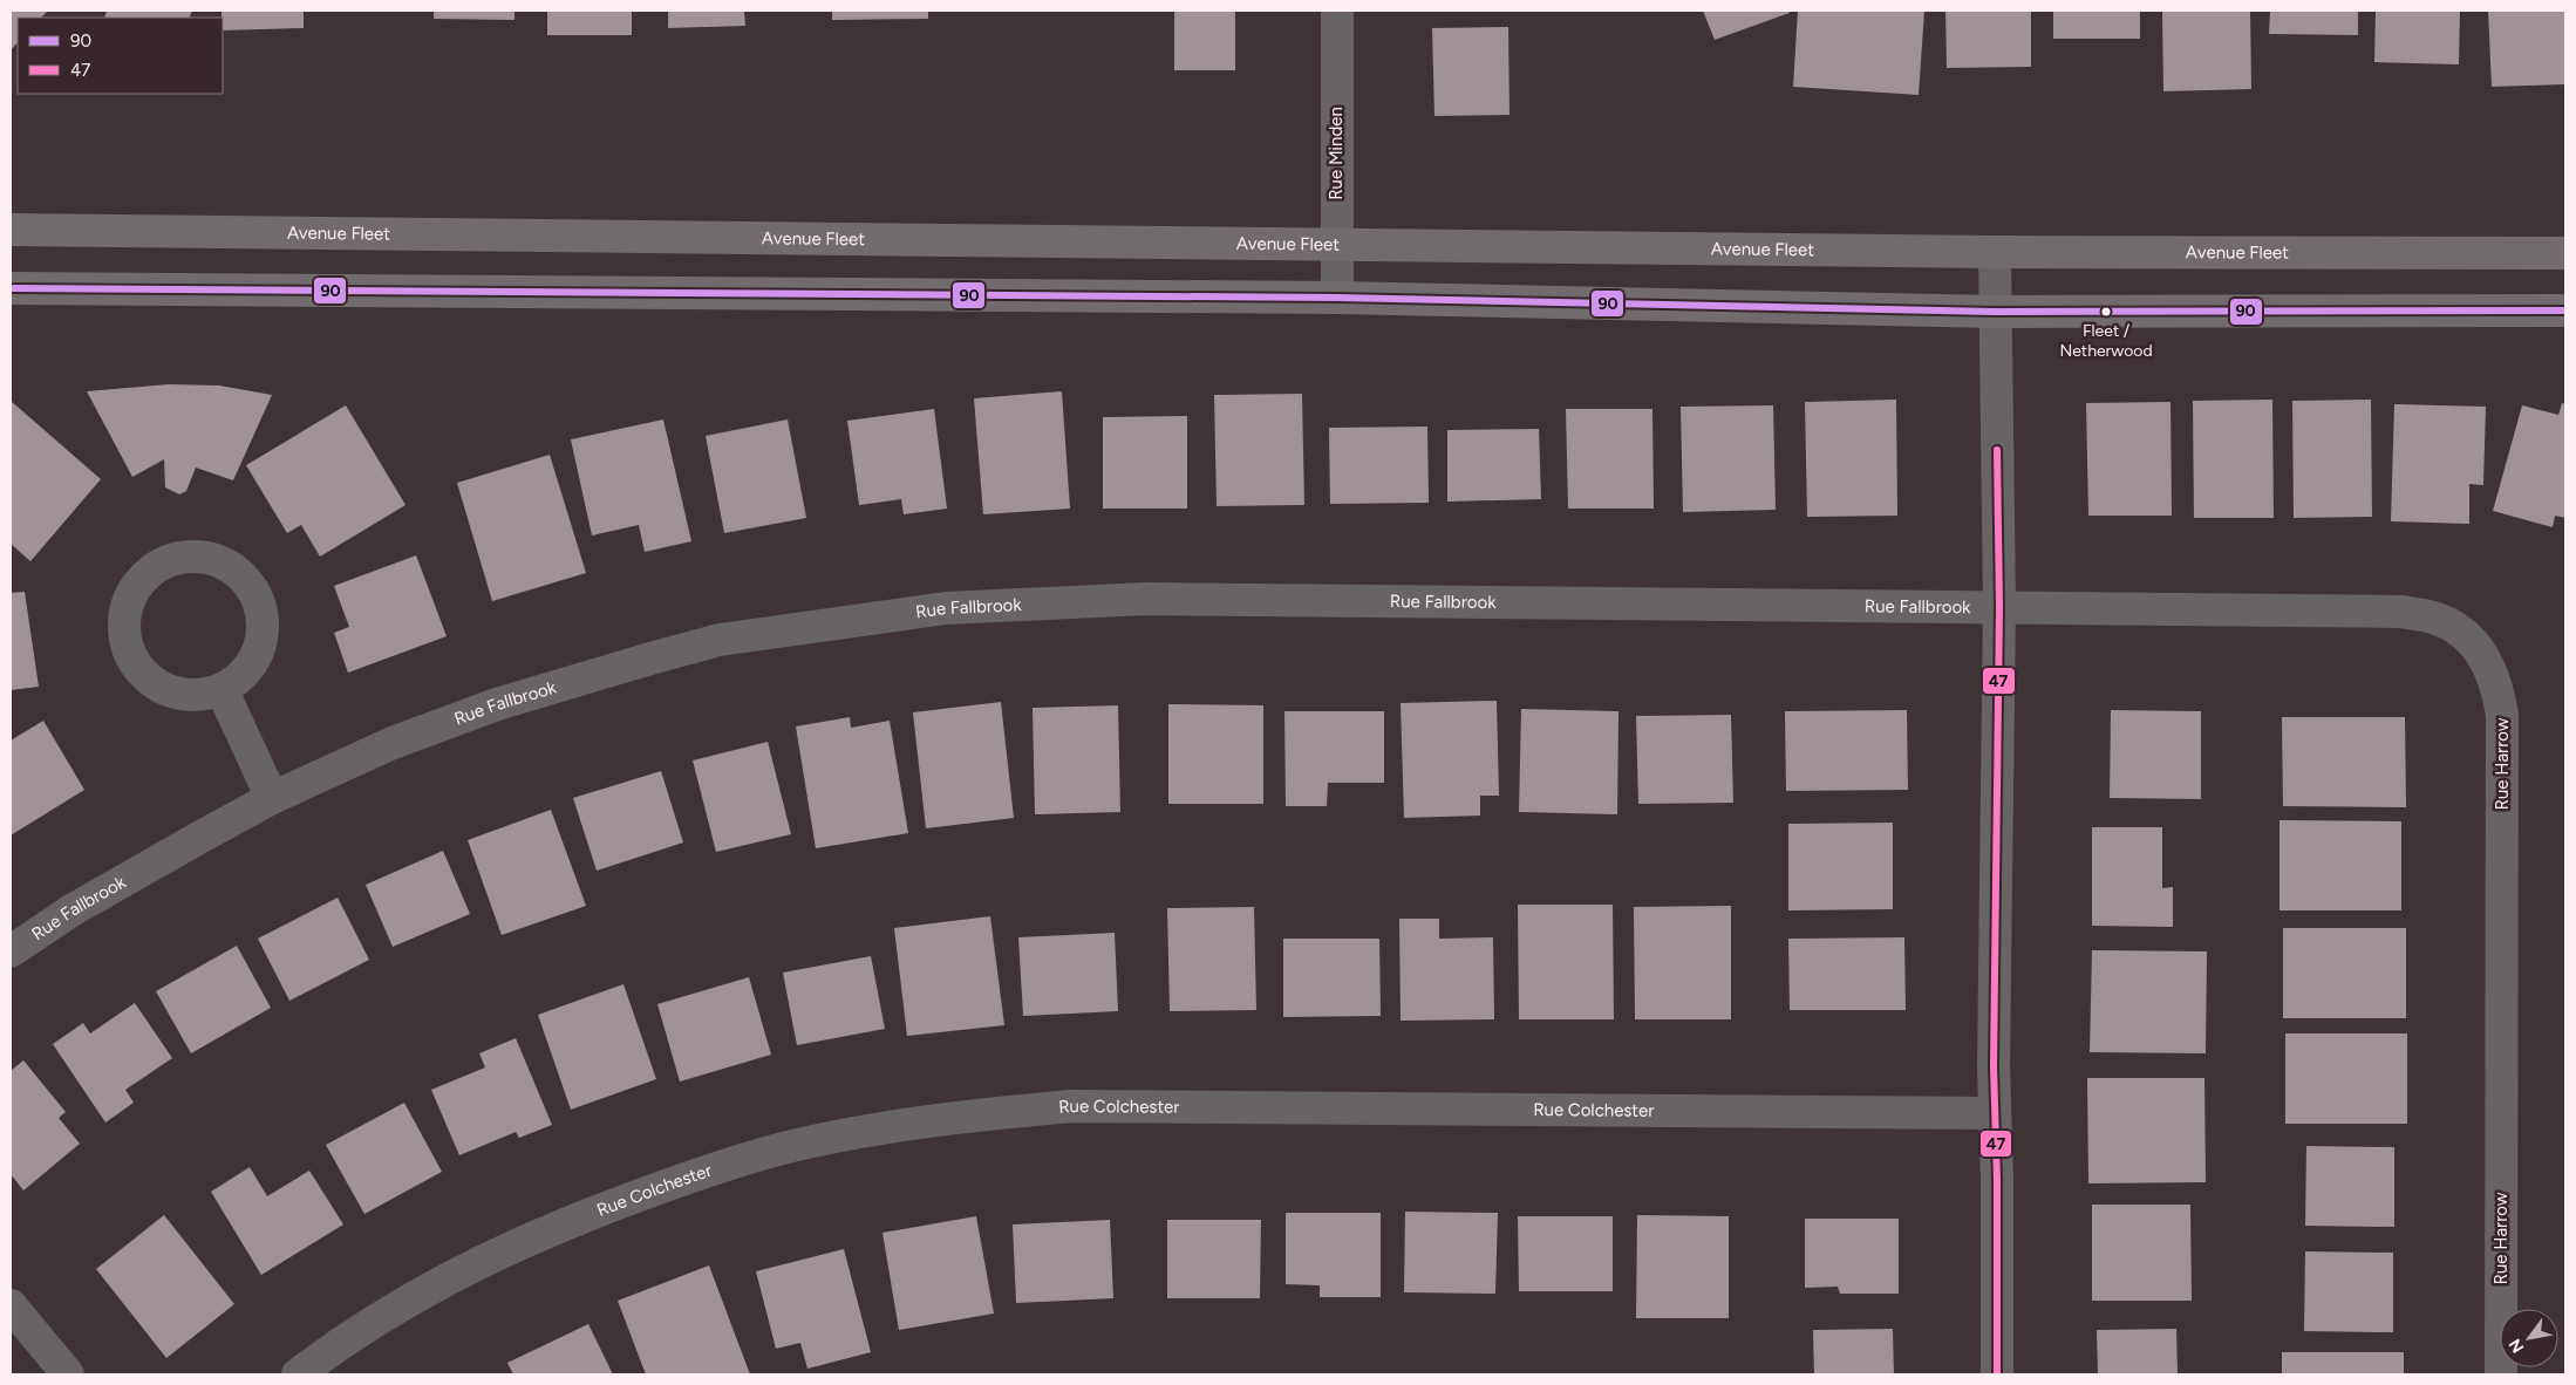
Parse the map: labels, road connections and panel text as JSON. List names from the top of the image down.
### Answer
{
  "streets": {
    "main road": ["Avenue Fleet"],
    "street": [
      "Rue Minden",
      "Rue Fallbrook",
      "Rue Harrow",
      "Rue Colchester"
    ]
  },
  "crossings": [
    ["Rue Minden", "Avenue Fleet"],
    ["Rue Fallbrook", "Rue Harrow"]
  ],
  "places": ["Fleet / Netherwood"],
  "lines": ["transit line 90", "transit line 47"],
  "legend": ["90", "47"],
  "north": "bottom left"
}
